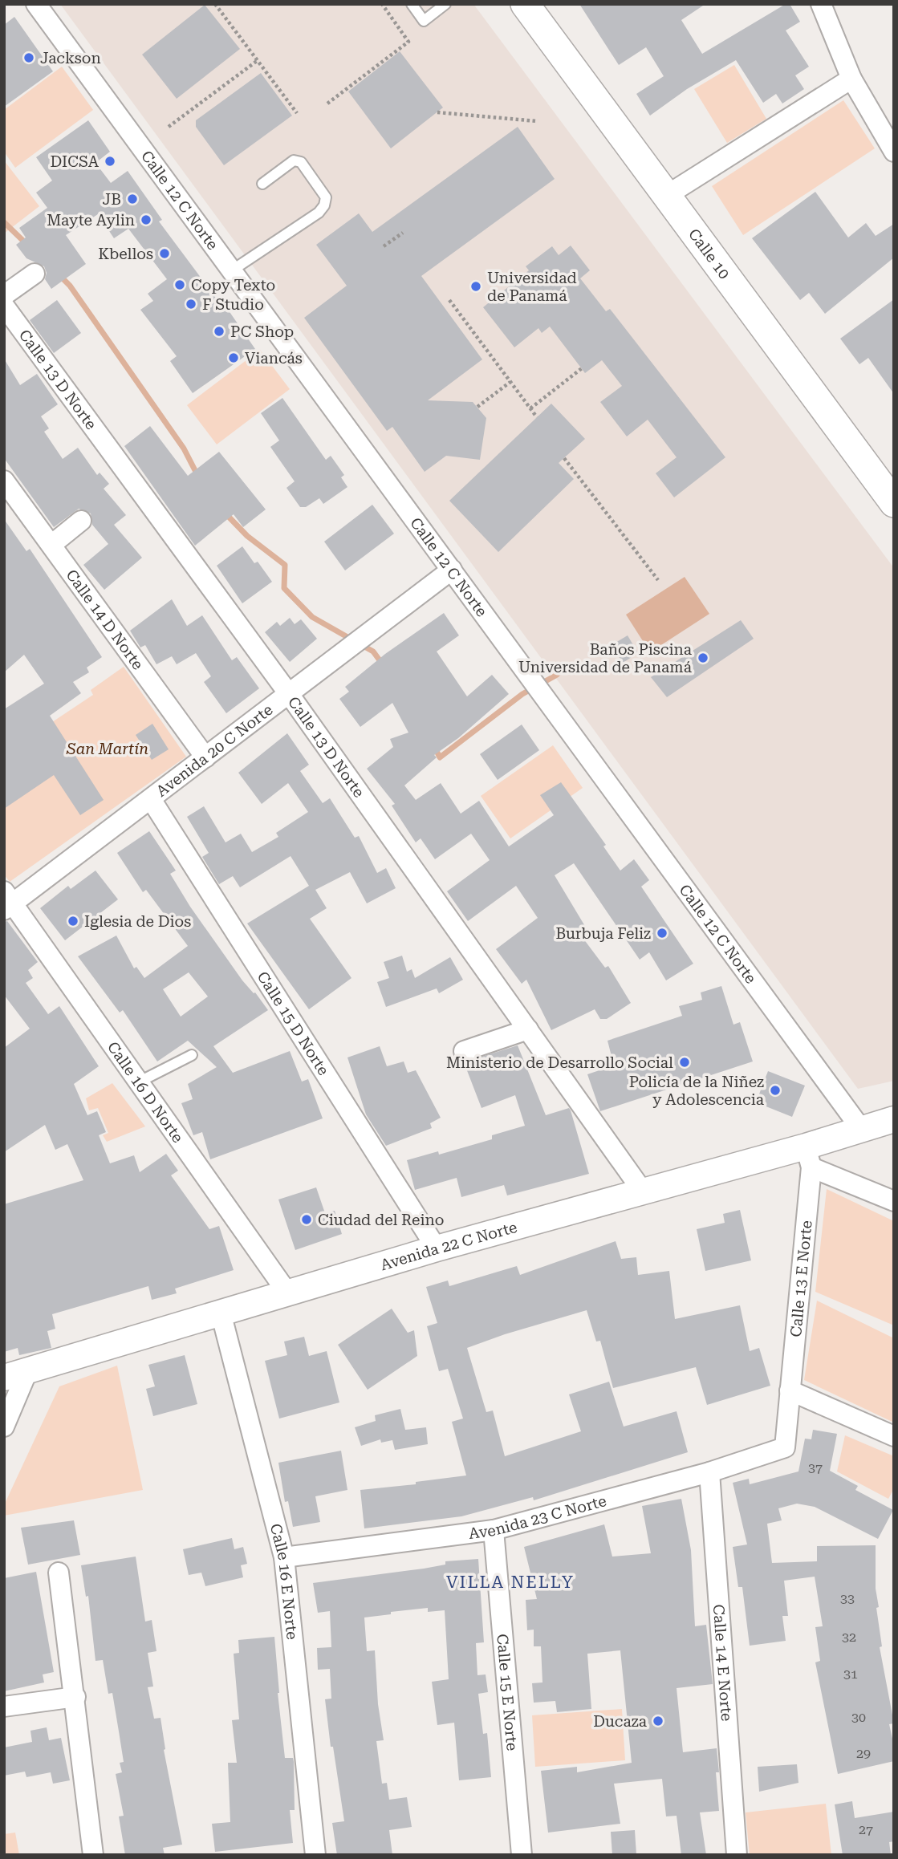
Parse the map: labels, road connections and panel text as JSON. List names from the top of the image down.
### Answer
{
  "streets": {
    "main road": ["Calle 10"],
    "street": [
      "Calle 12 C Norte",
      "Calle 13 D Norte",
      "Calle 14 D Norte",
      "Avenida 20 C Norte",
      "Calle 15 D Norte",
      "Calle 16 D Norte",
      "Avenida 22 C Norte",
      "Calle 13 E Norte",
      "Avenida 23 C Norte",
      "Calle 16 E Norte",
      "Calle 14 E Norte",
      "Calle 15 E Norte"
    ]
  },
  "crossings": [
    ["Calle 12 C Norte", "Avenida 20 C Norte"],
    ["Calle 12 C Norte", "Avenida 22 C Norte"],
    ["Calle 13 D Norte", "Avenida 20 C Norte"],
    ["Calle 13 D Norte", "Avenida 22 C Norte"],
    ["Calle 14 D Norte", "Avenida 20 C Norte"],
    ["Avenida 20 C Norte", "Calle 15 D Norte"],
    ["Avenida 20 C Norte", "Calle 16 D Norte"],
    ["Calle 15 D Norte", "Avenida 22 C Norte"],
    ["Calle 16 D Norte", "Avenida 22 C Norte"],
    ["Avenida 22 C Norte", "Calle 13 E Norte"],
    ["Avenida 22 C Norte", "Calle 16 E Norte"],
    ["Calle 13 E Norte", "Avenida 23 C Norte"],
    ["Avenida 23 C Norte", "Calle 16 E Norte"],
    ["Avenida 23 C Norte", "Calle 14 E Norte"],
    ["Avenida 23 C Norte", "Calle 15 E Norte"]
  ],
  "districts": ["VILLA NELLY"],
  "parks": ["San Martín"],
  "places": [
    "Jackson",
    "DICSA",
    "JB",
    "Mayte Aylin",
    "Kbellos",
    "Copy Texto",
    "Universidad de Panamá",
    "F Studio",
    "PC Shop",
    "Vianca´s",
    "Baños Piscina Universidad de Panamá",
    "Iglesia de Dios",
    "Burbuja Feliz",
    "Ministerio de Desarrollo Social",
    "Policía de la Niñez y Adolescencia",
    "Ciudad del Reino",
    "Ducaza"
  ],
  "house_numbers": [
    "37",
    "33",
    "32",
    "31",
    "30",
    "29",
    "27"
  ]
}
